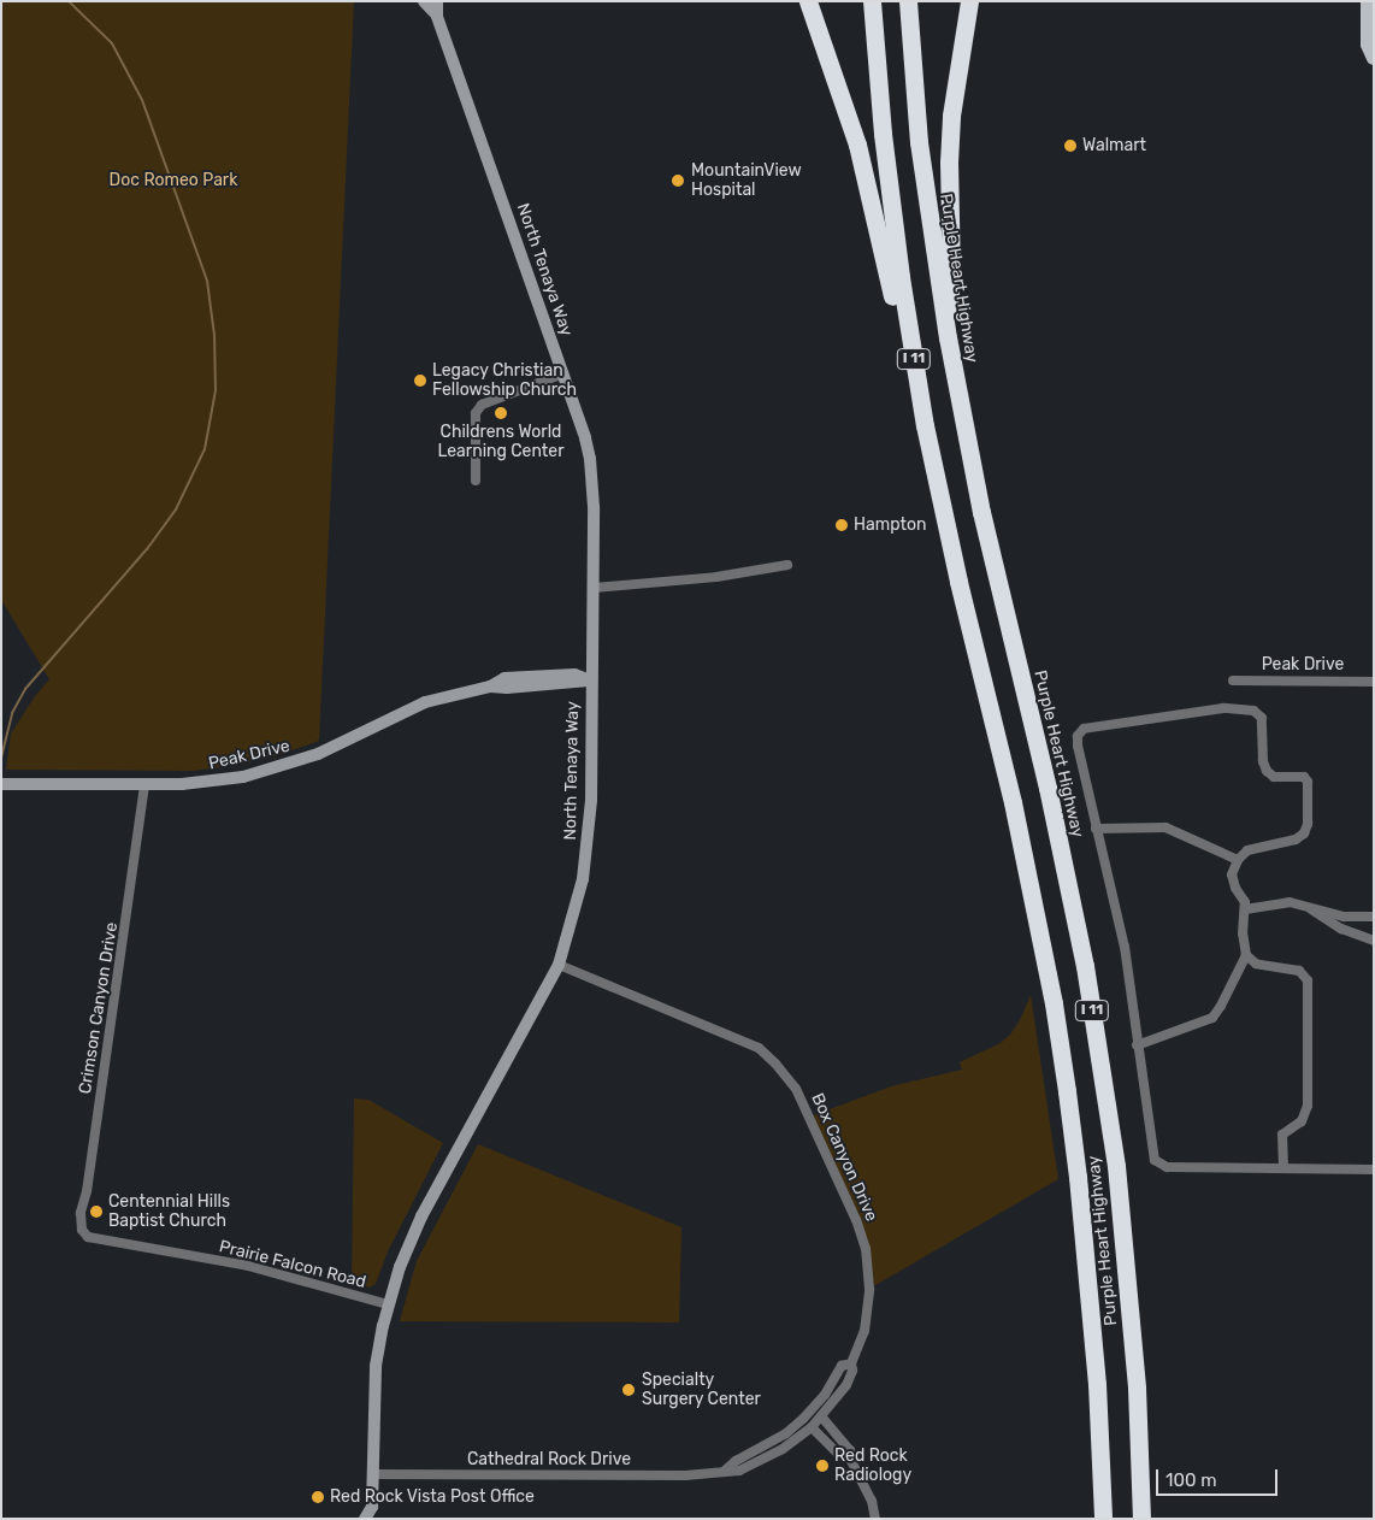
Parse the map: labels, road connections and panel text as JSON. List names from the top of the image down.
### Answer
{
  "streets": {
    "highway": ["Purple Heart Highway", "I 11"],
    "main road": ["North Tenaya Way", "Peak Drive"],
    "street": [
      "Crimson Canyon Drive",
      "Box Canyon Drive",
      "Prairie Falcon Road",
      "Cathedral Rock Drive"
    ]
  },
  "crossings": [
    ["North Tenaya Way", "Peak Drive"],
    ["North Tenaya Way", "Box Canyon Drive"],
    ["North Tenaya Way", "Prairie Falcon Road"],
    ["North Tenaya Way", "Cathedral Rock Drive"],
    ["Peak Drive", "Crimson Canyon Drive"],
    ["Crimson Canyon Drive", "Prairie Falcon Road"],
    ["Box Canyon Drive", "Cathedral Rock Drive"]
  ],
  "parks": ["Doc Romeo Park"],
  "places": [
    "Walmart",
    "MountainView Hospital",
    "Legacy Christian Fellowship Church",
    "Childrens World Learning Center",
    "Hampton",
    "Centennial Hills Baptist Church",
    "Specialty Surgery Center",
    "Red Rock Radiology",
    "Red Rock Vista Post Office"
  ],
  "scale_bar": "100 m"
}
